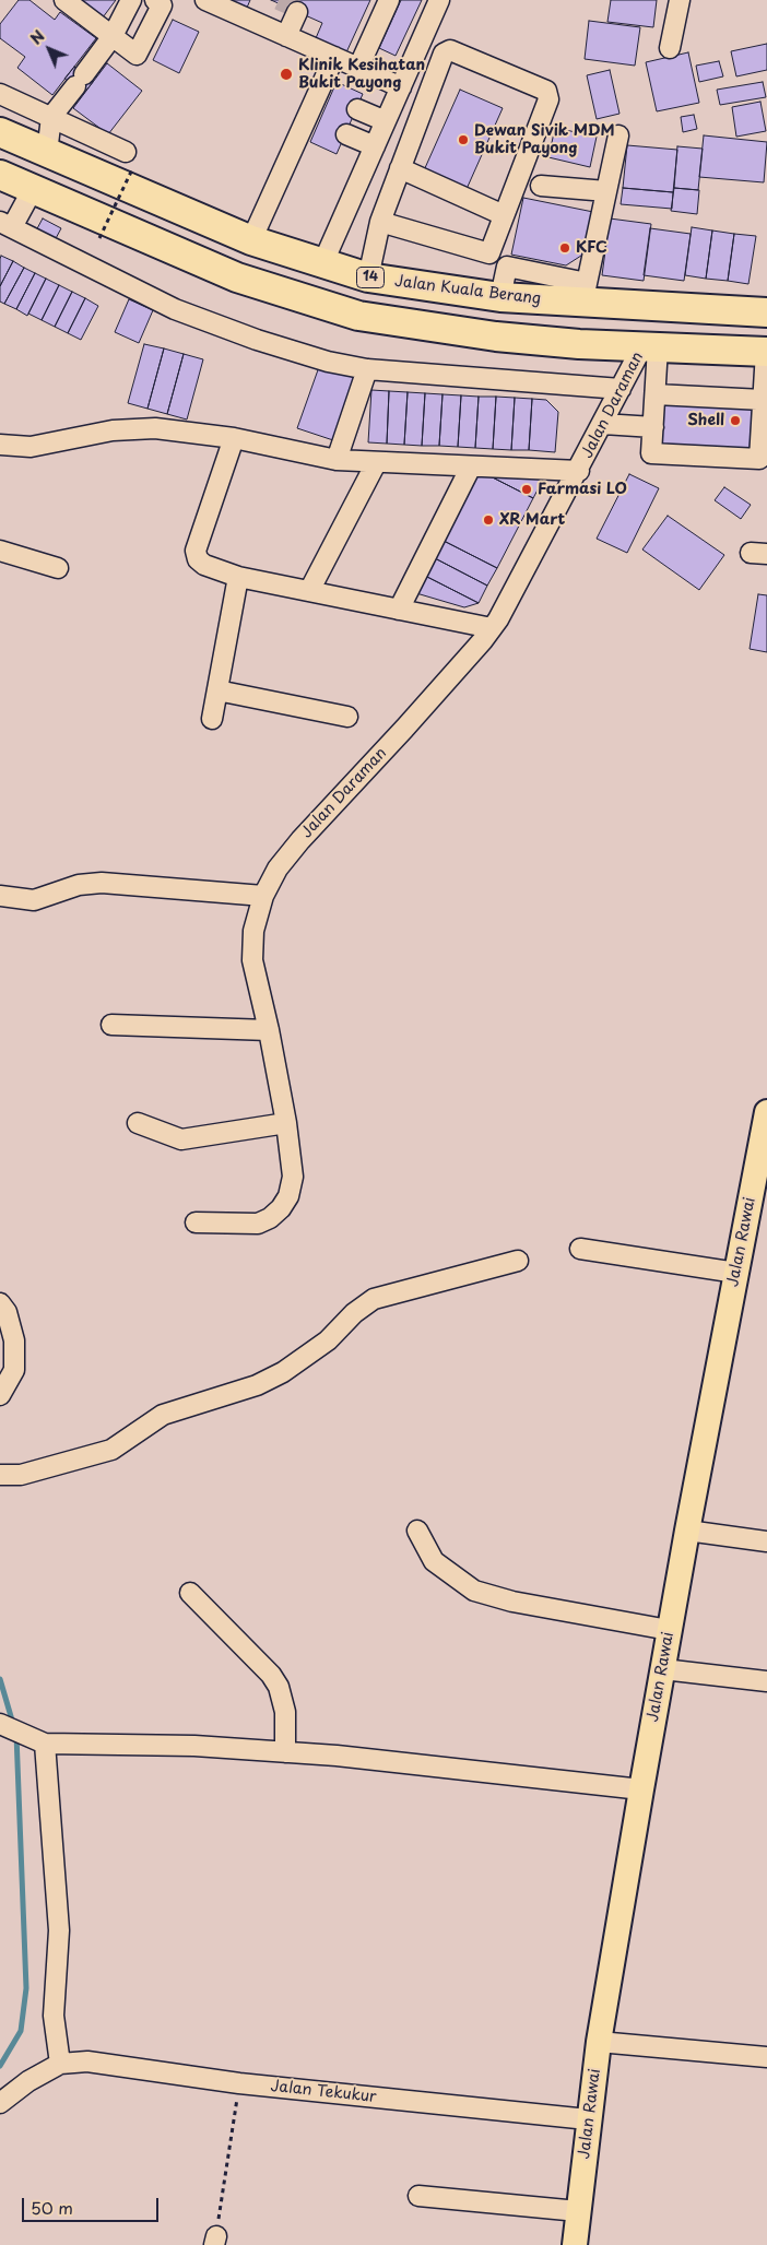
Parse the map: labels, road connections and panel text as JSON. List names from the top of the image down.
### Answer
{
  "streets": {
    "highway": ["14", "Jalan Kuala Berang"],
    "main road": ["Jalan Rawai"],
    "street": ["Jalan Daraman", "Jalan Tekukur"]
  },
  "crossings": [
    ["Jalan Rawai", "Jalan Tekukur"]
  ],
  "places": [
    "Klinik Kesihatan Bukit Payong",
    "Dewan Sivik MDM Bukit Payong",
    "KFC",
    "Shell",
    "Farmasi LO",
    "XR Mart"
  ],
  "scale_bar": "50 m",
  "north": "top left"
}
